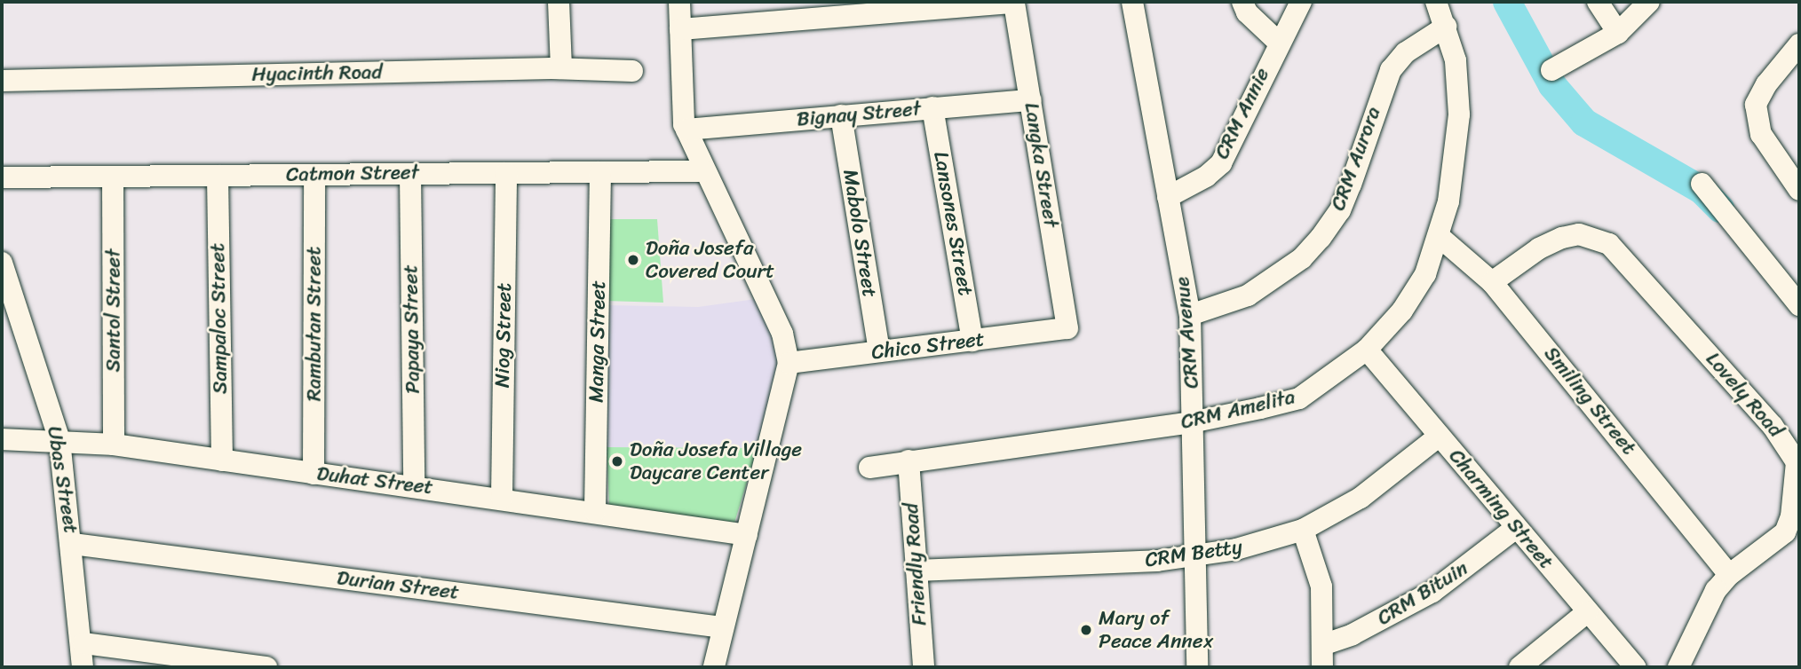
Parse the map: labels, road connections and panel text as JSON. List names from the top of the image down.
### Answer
{
  "streets": {
    "street": [
      "Hyacinth Road",
      "CRM Annie",
      "Bignay Street",
      "CRM Aurora",
      "Langka Street",
      "Catmon Street",
      "Lansones Street",
      "Mabolo Street",
      "Santol Street",
      "Sampaloc Street",
      "Rambutan Street",
      "Papaya Street",
      "CRM Avenue",
      "Niog Street",
      "Manga Street",
      "Chico Street",
      "Lovely Road",
      "Smiling Street",
      "CRM Amelita",
      "Ubas Street",
      "Duhat Street",
      "Charming Street",
      "CRM Betty",
      "Friendly Road",
      "Durian Street",
      "CRM Bituin"
    ]
  },
  "crossings": [
    ["CRM Annie", "CRM Avenue"],
    ["Bignay Street", "Langka Street"],
    ["Bignay Street", "Lansones Street"],
    ["Bignay Street", "Mabolo Street"],
    ["CRM Aurora", "CRM Avenue"],
    ["CRM Aurora", "CRM Amelita"],
    ["Langka Street", "Chico Street"],
    ["Catmon Street", "Santol Street"],
    ["Catmon Street", "Sampaloc Street"],
    ["Catmon Street", "Rambutan Street"],
    ["Catmon Street", "Papaya Street"],
    ["Catmon Street", "Niog Street"],
    ["Catmon Street", "Manga Street"],
    ["Lansones Street", "Chico Street"],
    ["Mabolo Street", "Chico Street"],
    ["Santol Street", "Duhat Street"],
    ["Sampaloc Street", "Duhat Street"],
    ["Rambutan Street", "Duhat Street"],
    ["Papaya Street", "Duhat Street"],
    ["CRM Avenue", "CRM Amelita"],
    ["CRM Avenue", "CRM Betty"],
    ["Niog Street", "Duhat Street"],
    ["Manga Street", "Duhat Street"],
    ["Lovely Road", "Smiling Street"],
    ["Smiling Street", "CRM Amelita"],
    ["CRM Amelita", "Charming Street"],
    ["CRM Amelita", "Friendly Road"],
    ["Ubas Street", "Duhat Street"],
    ["Ubas Street", "Durian Street"],
    ["Charming Street", "CRM Betty"],
    ["Charming Street", "CRM Bituin"],
    ["CRM Betty", "Friendly Road"]
  ],
  "places": ["Doña Josefa Covered Court", "Doña Josefa Village Daycare Center", "Mary of Peace Annex"]
}
